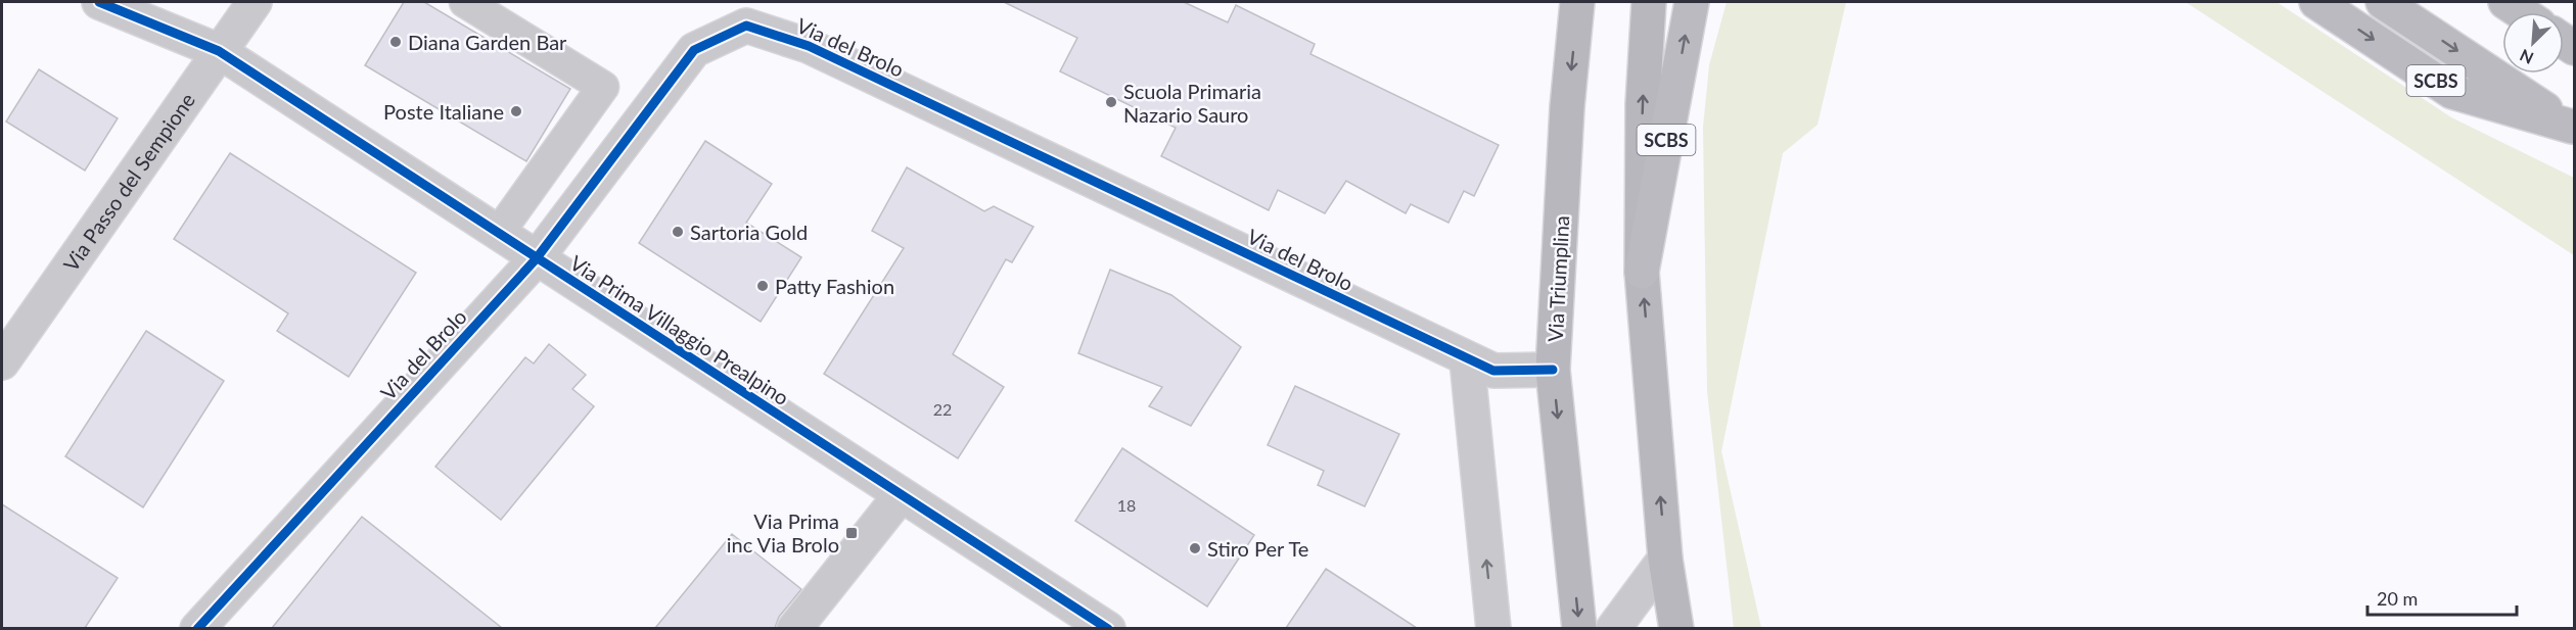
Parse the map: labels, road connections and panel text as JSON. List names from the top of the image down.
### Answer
{
  "streets": {
    "highway": ["SCBS"],
    "main road": ["Via Triumplina"],
    "street": ["Via del Brolo", "Via Passo del Sempione", "Via Prima Villaggio Prealpino"]
  },
  "crossings": [
    ["Via del Brolo", "Via Triumplina"],
    ["Via del Brolo", "Via Prima Villaggio Prealpino"],
    ["Via Passo del Sempione", "Via Prima Villaggio Prealpino"]
  ],
  "places": {
    "other": [
      "Diana Garden Bar",
      "Scuola Primaria Nazario Sauro",
      "Poste Italiane",
      "Sartoria Gold",
      "Patty Fashion",
      "Stiro Per Te"
    ],
    "transit": ["Via Prima inc Via Brolo"]
  },
  "house_numbers": ["22", "18"],
  "scale_bar": "20 m",
  "north": "bottom left"
}
